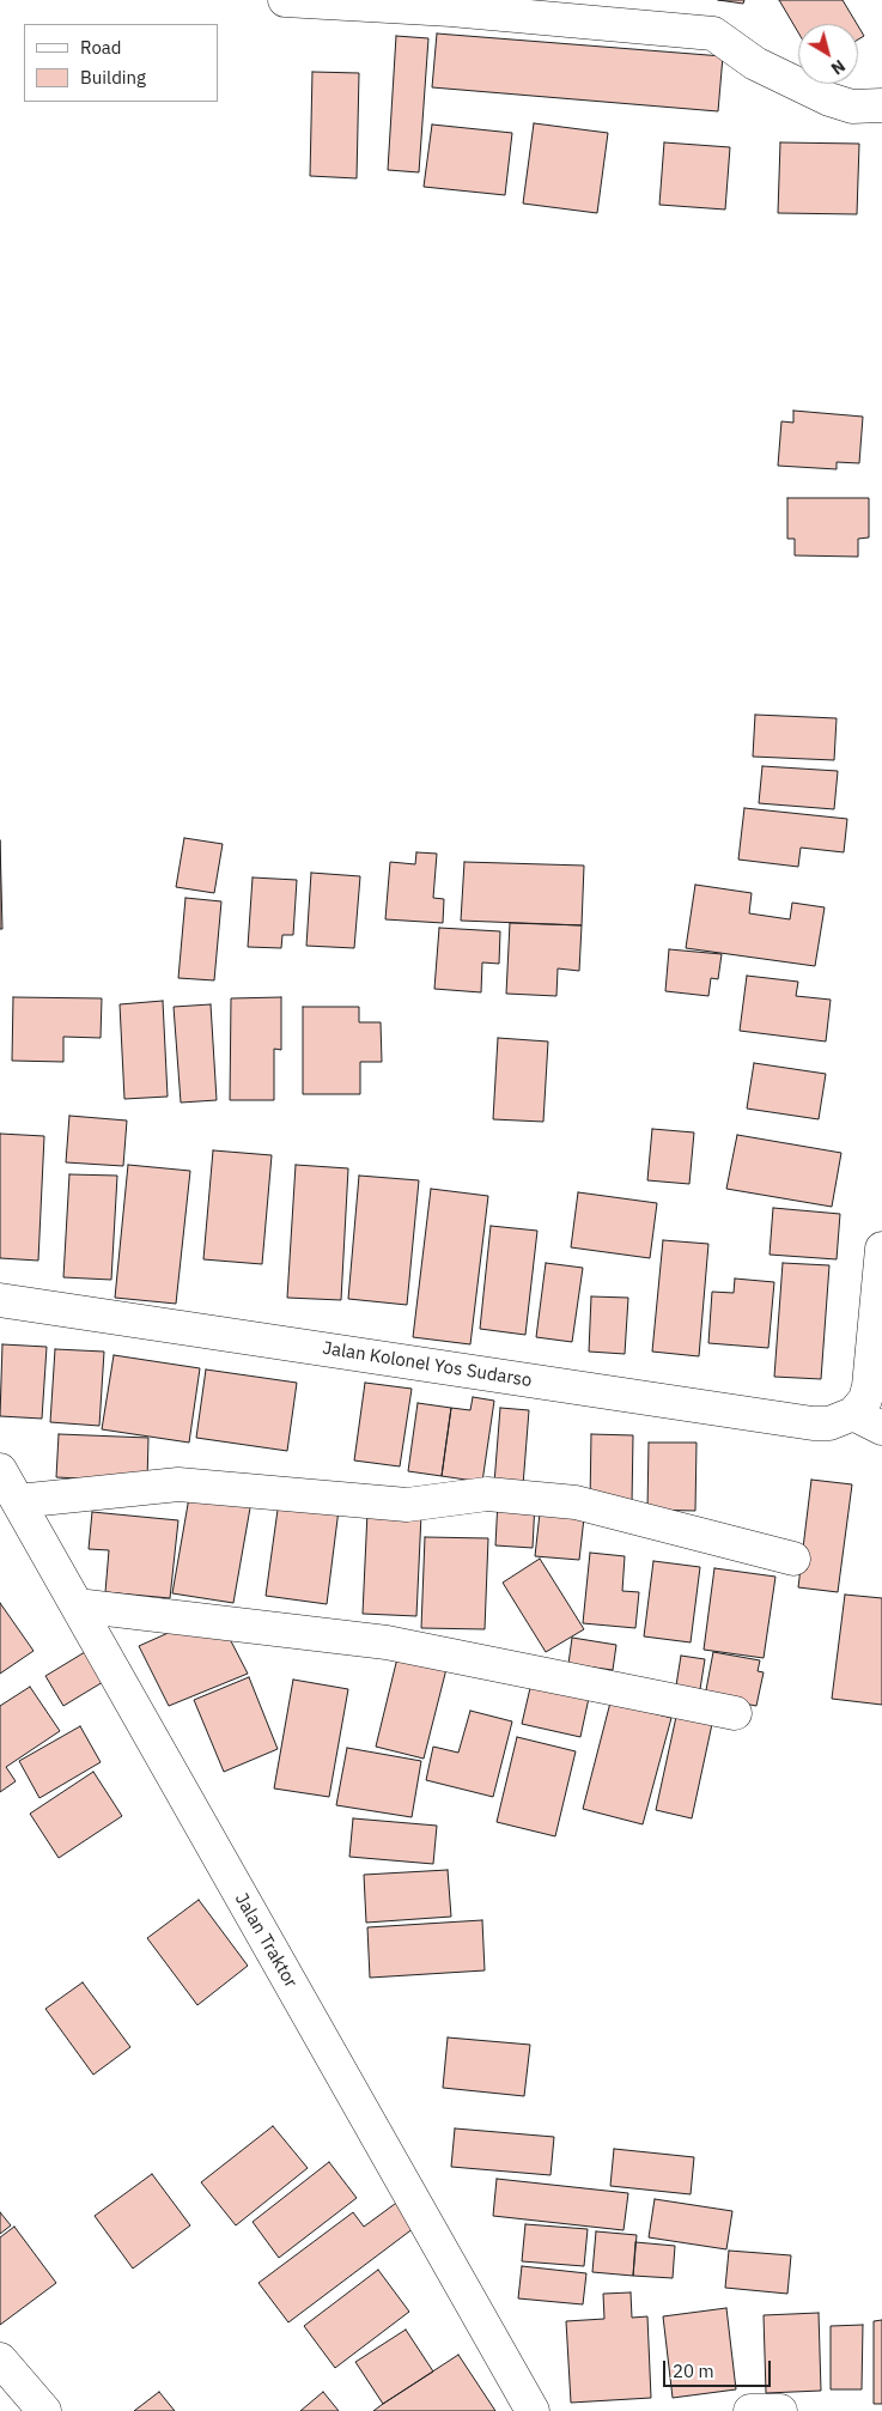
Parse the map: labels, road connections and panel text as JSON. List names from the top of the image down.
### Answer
{
  "streets": {
    "street": ["Jalan Kolonel Yos Sudarso", "Jalan Traktor"]
  },
  "legend": ["Road", "Building"],
  "scale_bar": "20 m",
  "north": "bottom right"
}
